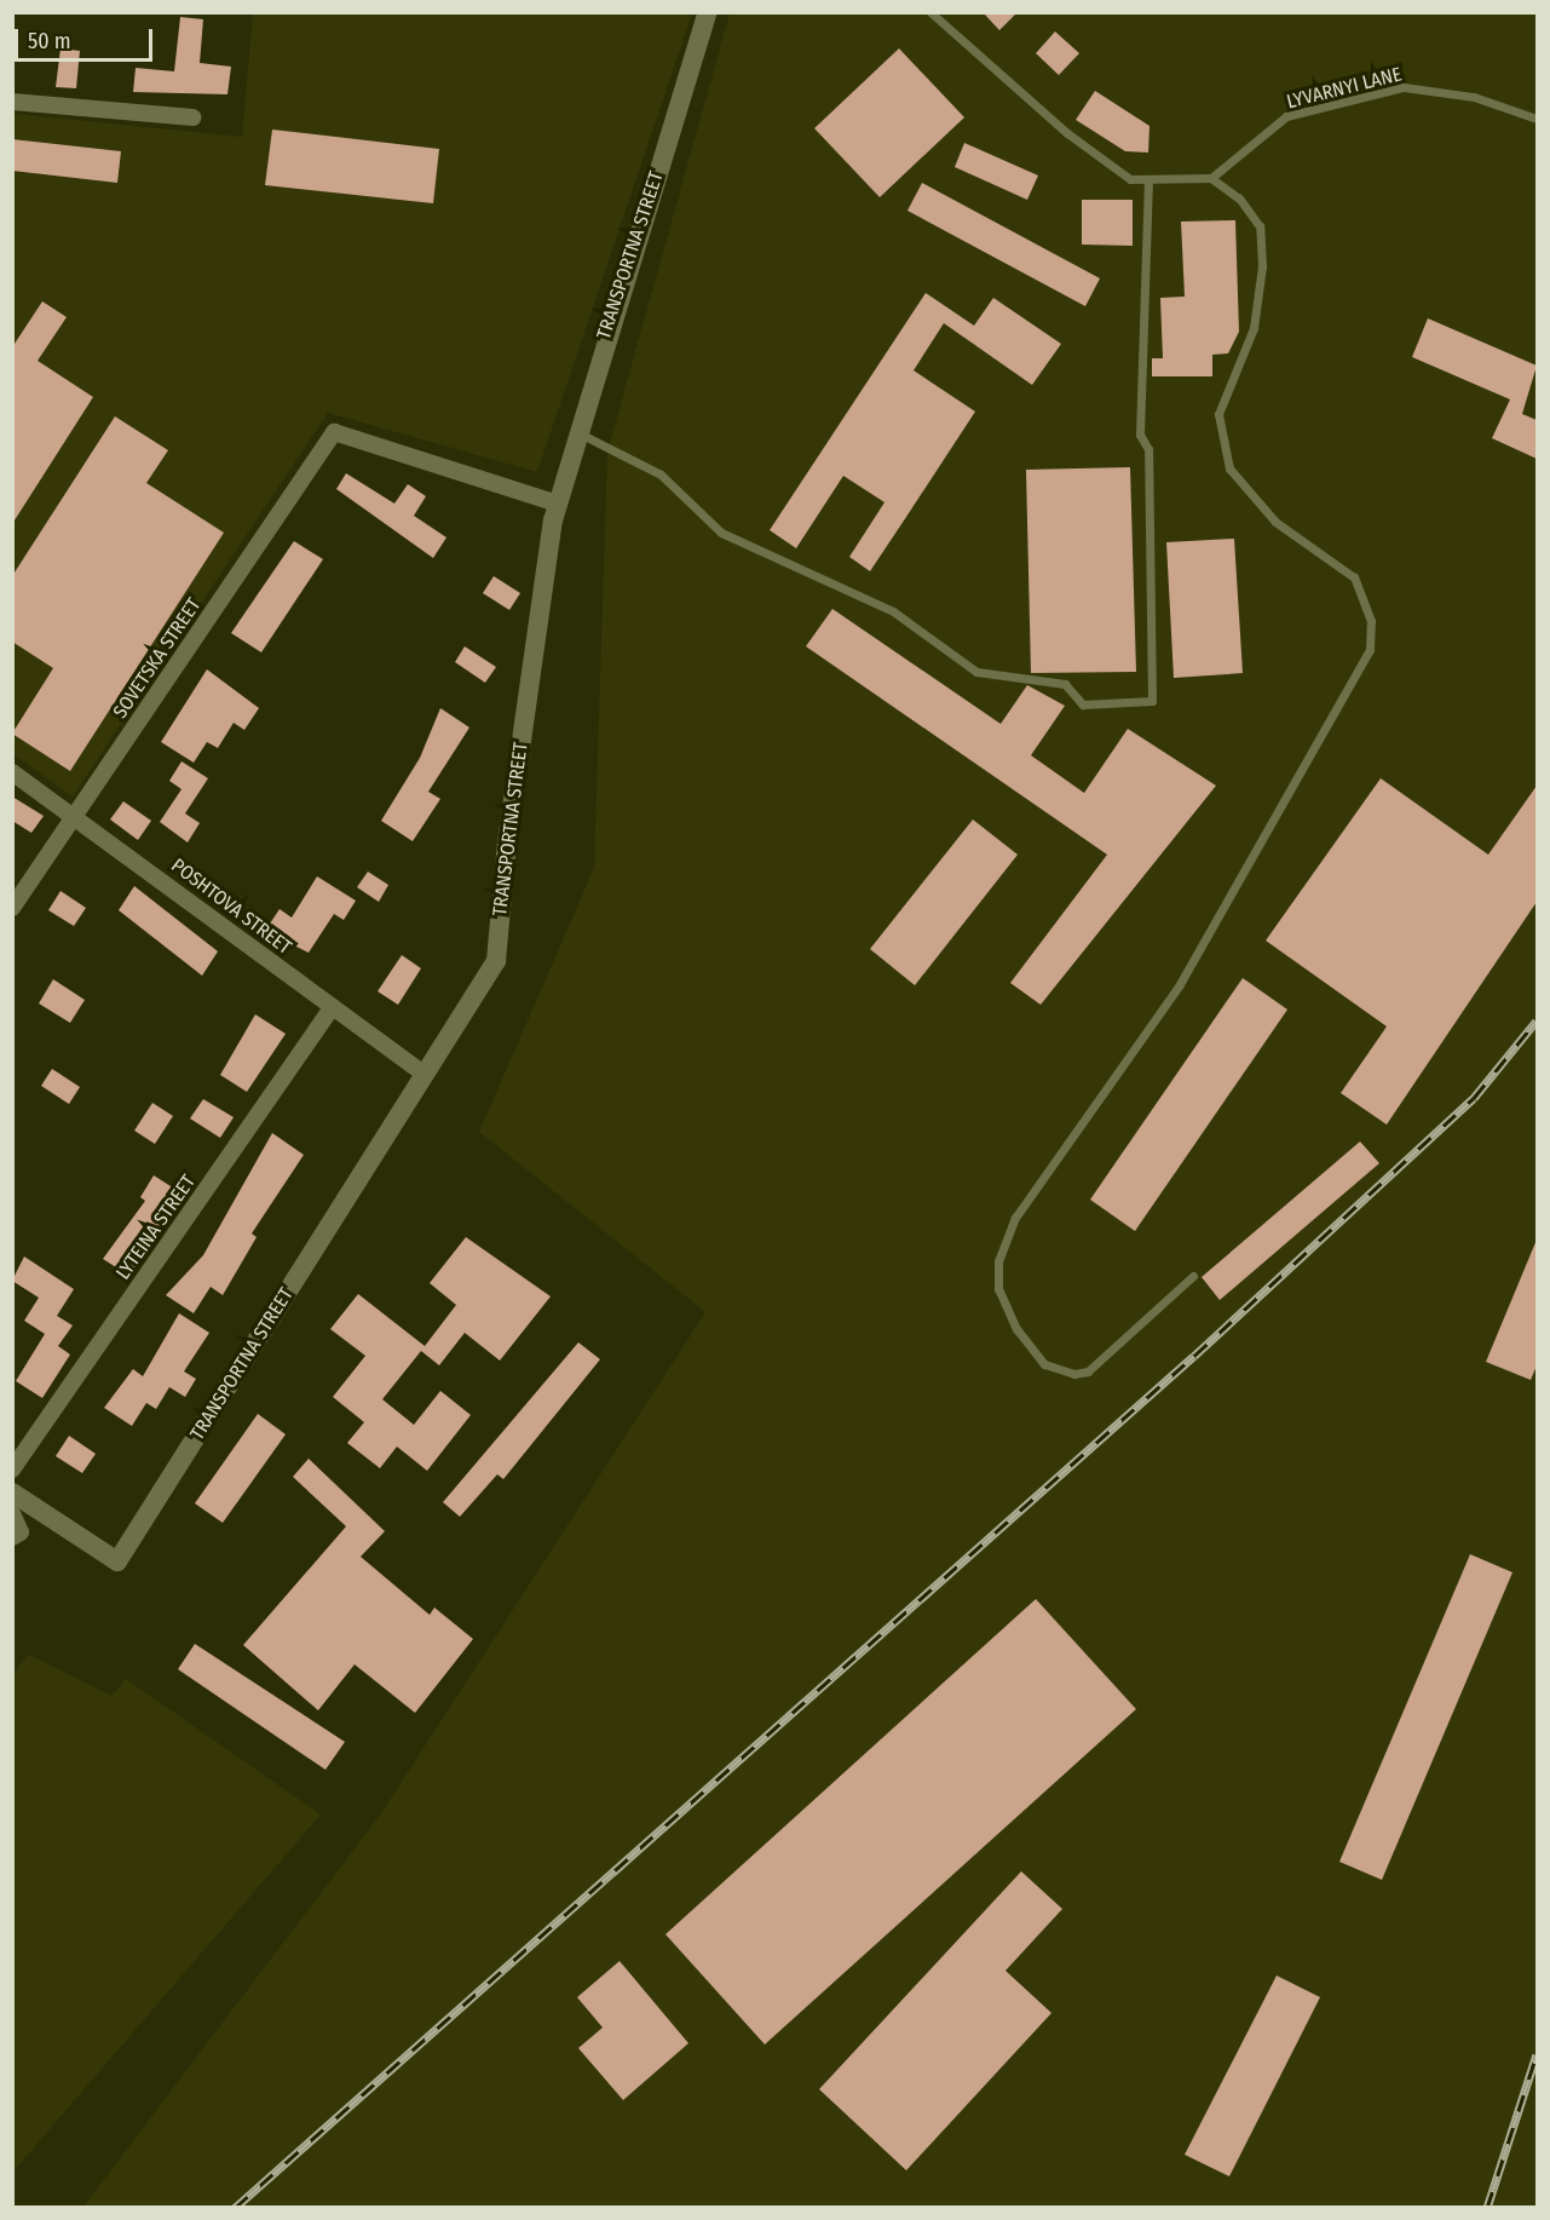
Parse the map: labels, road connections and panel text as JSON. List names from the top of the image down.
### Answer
{
  "streets": {
    "street": [
      "TRANSPORTNA STREET",
      "SOVETSKA STREET",
      "POSHTOVA STREET",
      "LYTEINA STREET"
    ],
    "lane": ["LYVARNYI LANE"]
  },
  "crossings": [
    ["TRANSPORTNA STREET", "SOVETSKA STREET"],
    ["TRANSPORTNA STREET", "POSHTOVA STREET"],
    ["SOVETSKA STREET", "POSHTOVA STREET"],
    ["POSHTOVA STREET", "LYTEINA STREET"]
  ],
  "scale_bar": "50 m"
}
